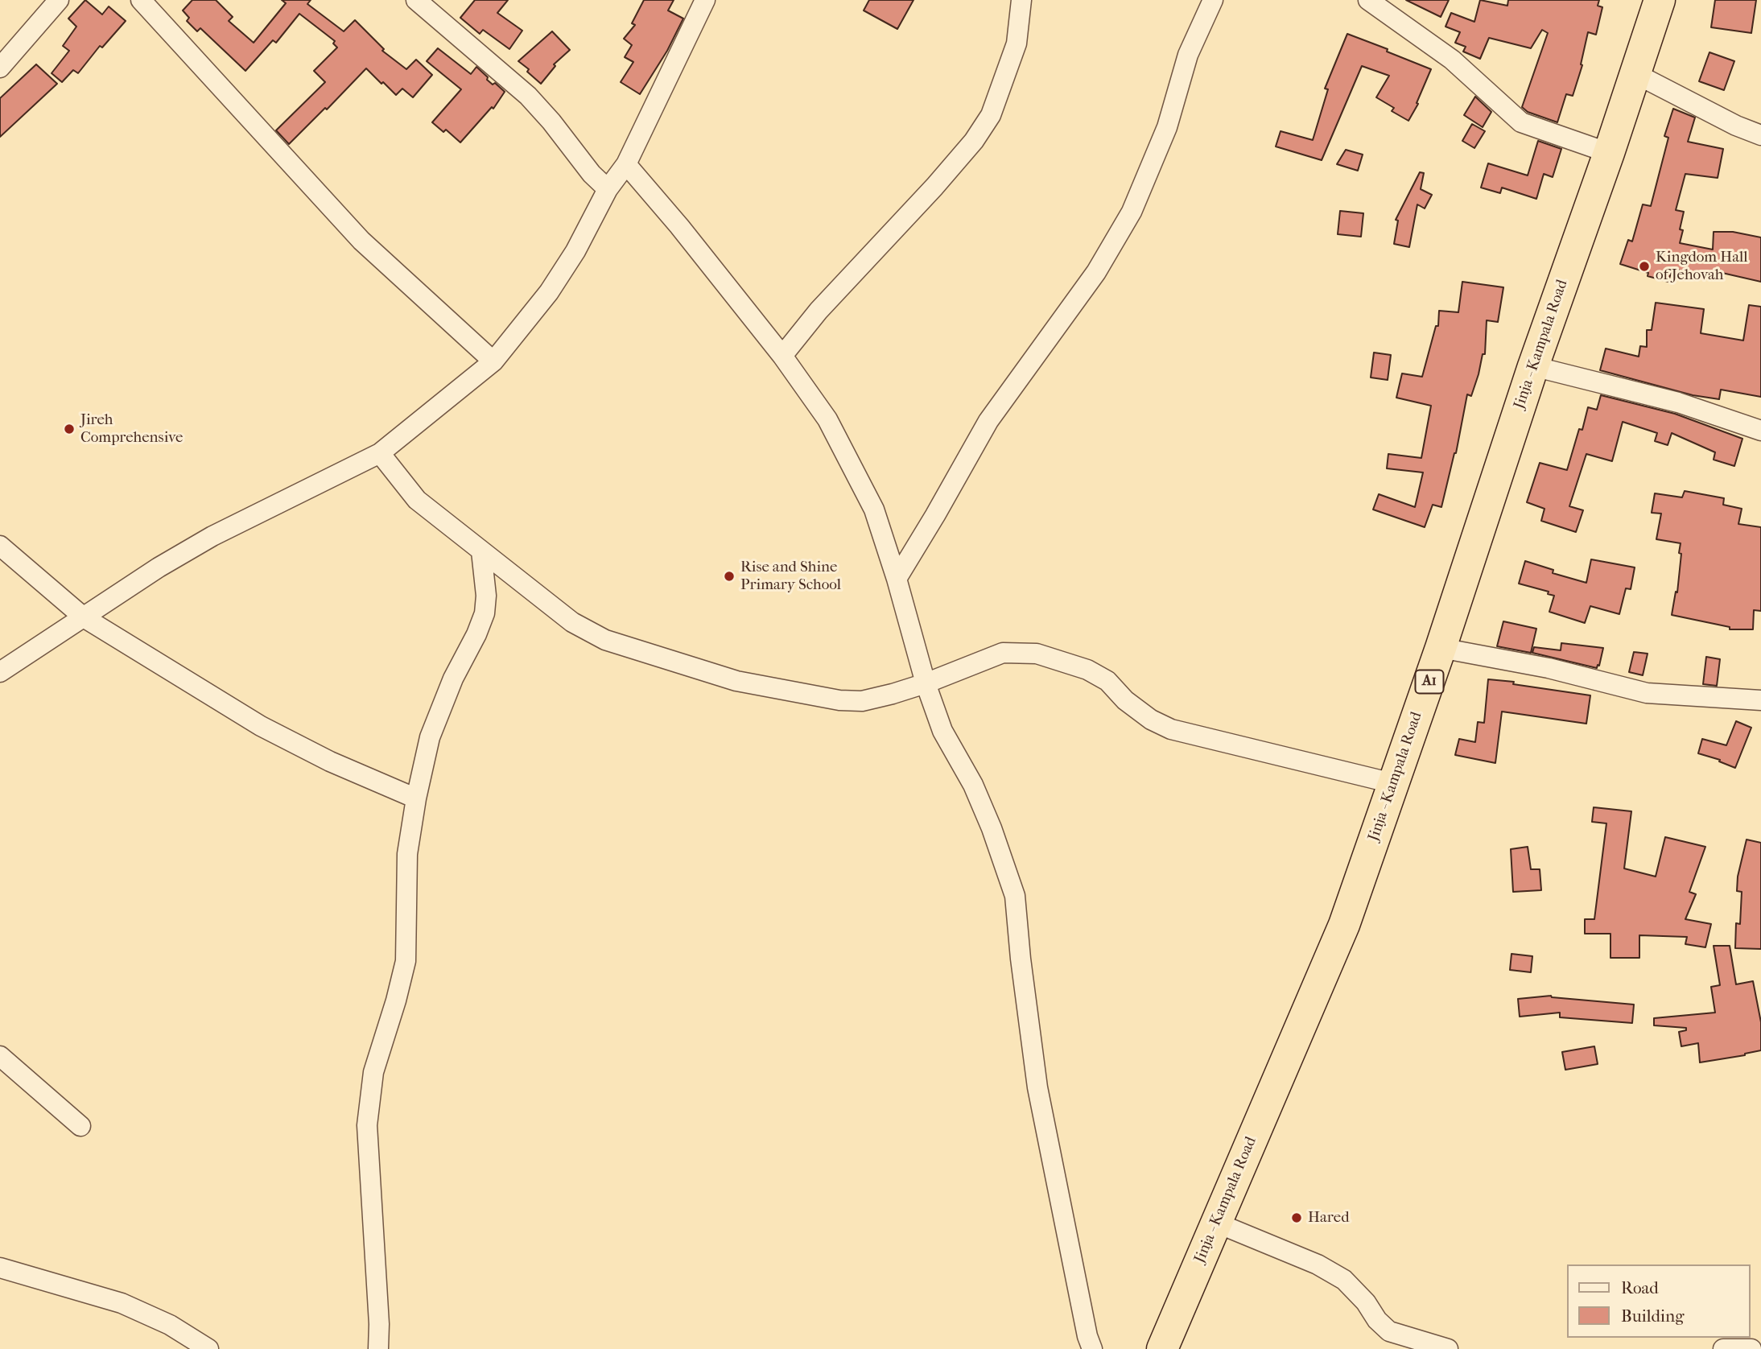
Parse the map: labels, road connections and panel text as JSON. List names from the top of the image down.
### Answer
{
  "streets": {
    "highway": ["Jinja - Kampala Road", "A1"]
  },
  "places": [
    "Kingdom Hall of Jehovah",
    "Jireh Comprehensive",
    "Rise and Shine Primary School",
    "Hared"
  ],
  "legend": ["Road", "Building"]
}
